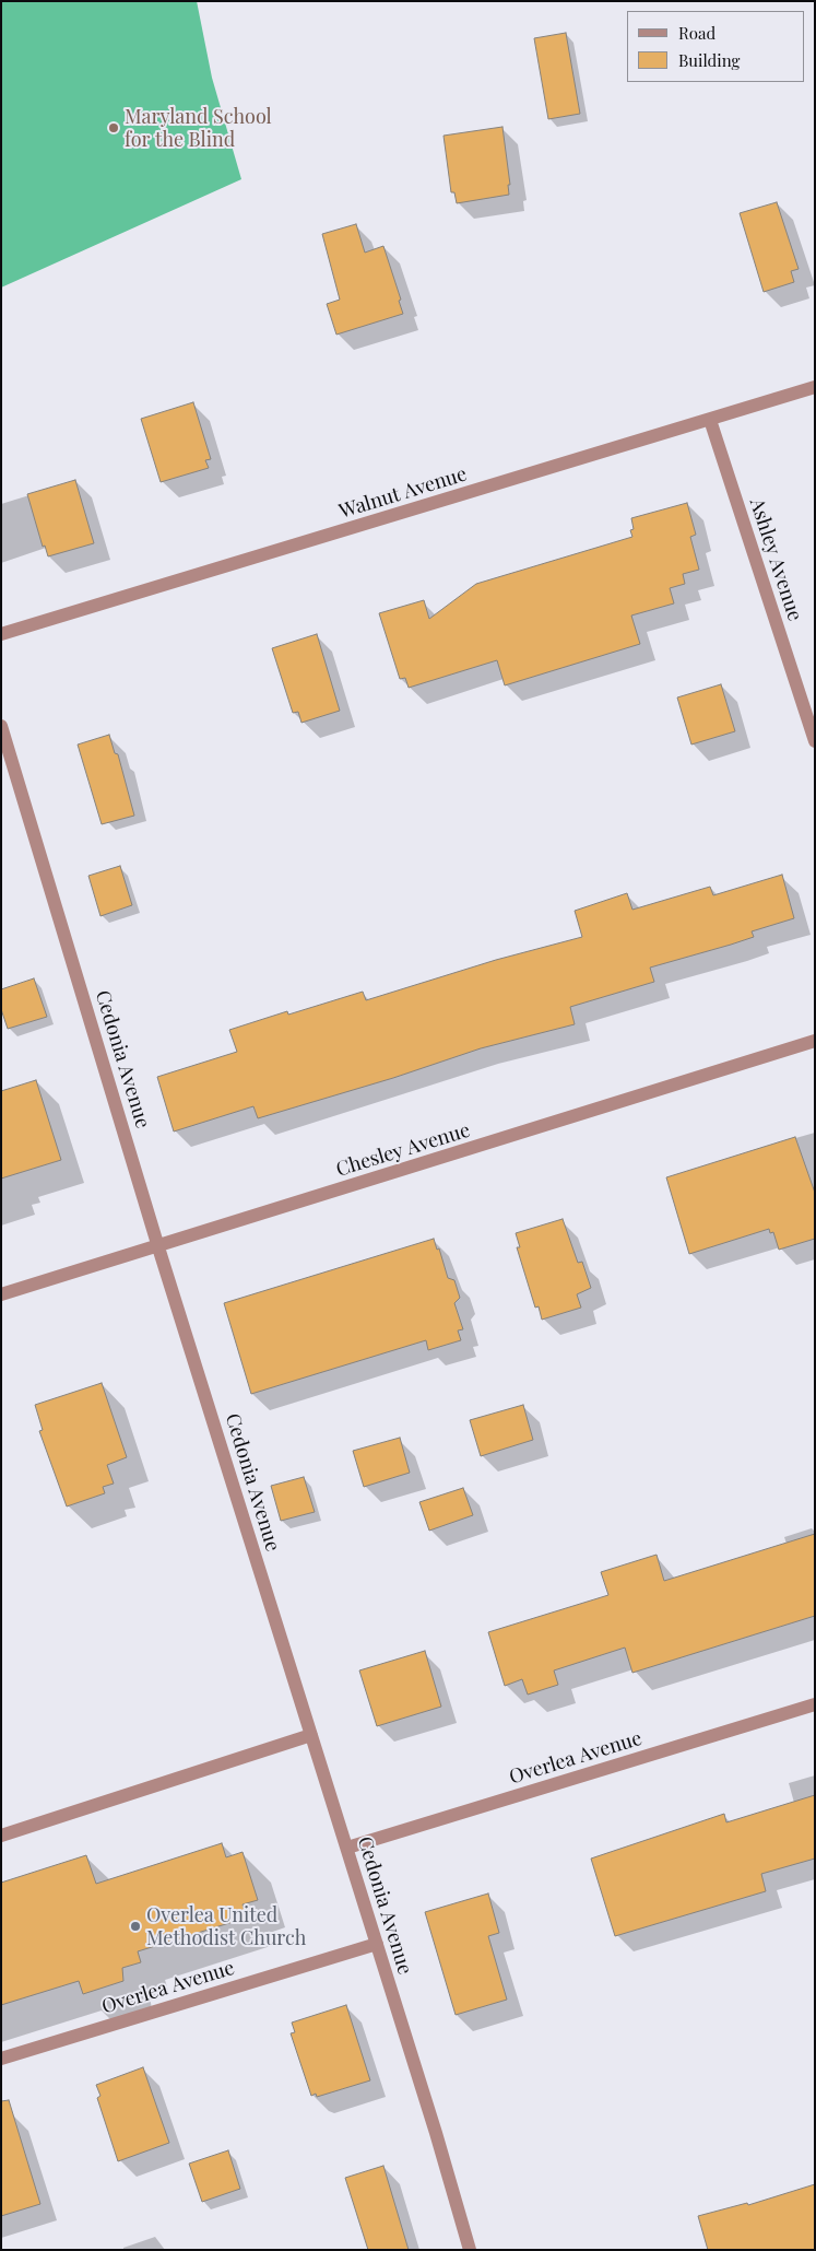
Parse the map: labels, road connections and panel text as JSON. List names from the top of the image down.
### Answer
{
  "streets": {
    "street": [
      "Walnut Avenue",
      "Ashley Avenue",
      "Cedonia Avenue",
      "Chesley Avenue",
      "Overlea Avenue"
    ]
  },
  "crossings": [
    ["Walnut Avenue", "Ashley Avenue"],
    ["Cedonia Avenue", "Chesley Avenue"],
    ["Cedonia Avenue", "Overlea Avenue"]
  ],
  "places": ["Maryland School for the Blind", "Overlea United Methodist Church"],
  "legend": ["Road", "Building"]
}
